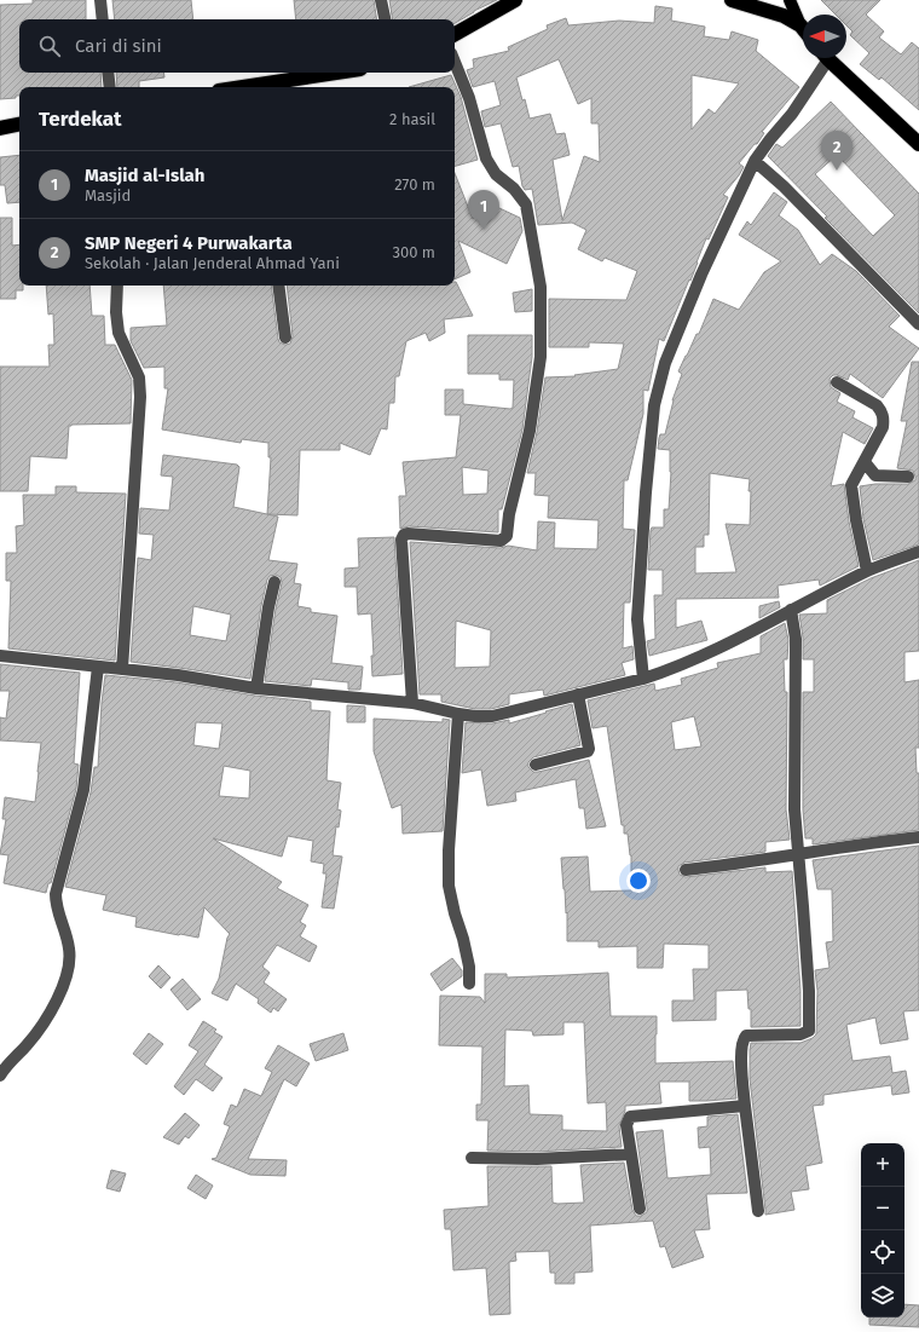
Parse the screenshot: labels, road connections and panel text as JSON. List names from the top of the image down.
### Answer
{
  "north": "left",
  "page": {
    "search": "Cari di sini",
    "heading": ["Terdekat", "2 hasil"],
    "pins": ["2", "1"],
    "list": [
      {
        "mark": "1",
        "name": "Masjid al-Islah",
        "note": "Masjid",
        "value": "270 m"
      },
      {
        "mark": "2",
        "name": "SMP Negeri 4 Purwakarta",
        "note": "Sekolah · Jalan Jenderal Ahmad Yani",
        "value": "300 m"
      }
    ],
    "map_buttons": ["+", "−"]
  }
}
